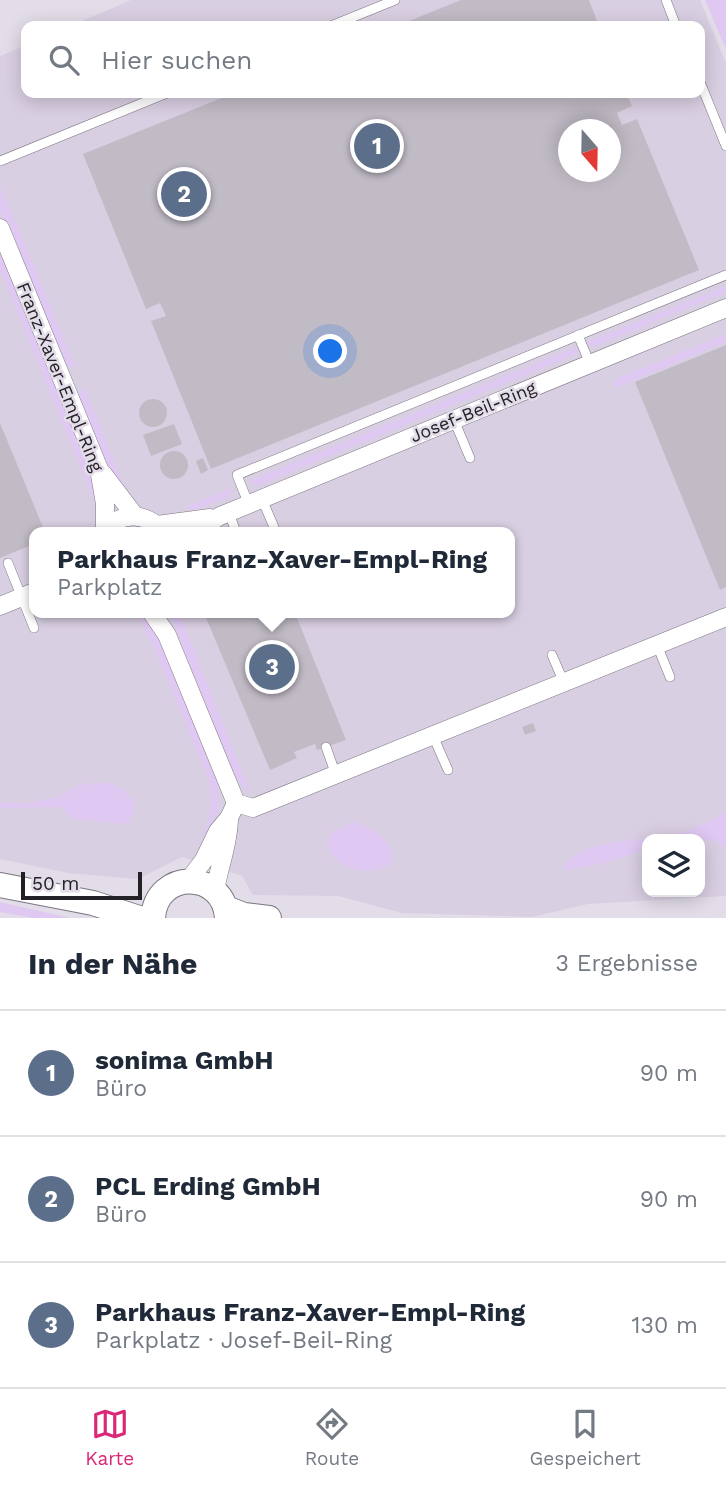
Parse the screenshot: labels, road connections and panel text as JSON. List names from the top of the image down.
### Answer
{
  "streets": {
    "street": ["Franz-Xaver-Empl-Ring", "Josef-Beil-Ring"]
  },
  "scale_bar": "50 m",
  "north": "bottom",
  "page": {
    "search": "Hier suchen",
    "pins": ["1", "2", "3"],
    "popup": ["Parkhaus Franz-Xaver-Empl-Ring", "Parkplatz"],
    "scale": "50 m",
    "heading": ["In der Nähe", "3 Ergebnisse"],
    "list": [
      {
        "mark": "1",
        "name": "sonima GmbH",
        "note": "Büro",
        "value": "90 m"
      },
      {
        "mark": "2",
        "name": "PCL Erding GmbH",
        "note": "Büro",
        "value": "90 m"
      },
      {
        "mark": "3",
        "name": "Parkhaus Franz-Xaver-Empl-Ring",
        "note": "Parkplatz · Josef-Beil-Ring",
        "value": "130 m"
      }
    ],
    "nav": ["Karte", "Route", "Gespeichert"]
  }
}
